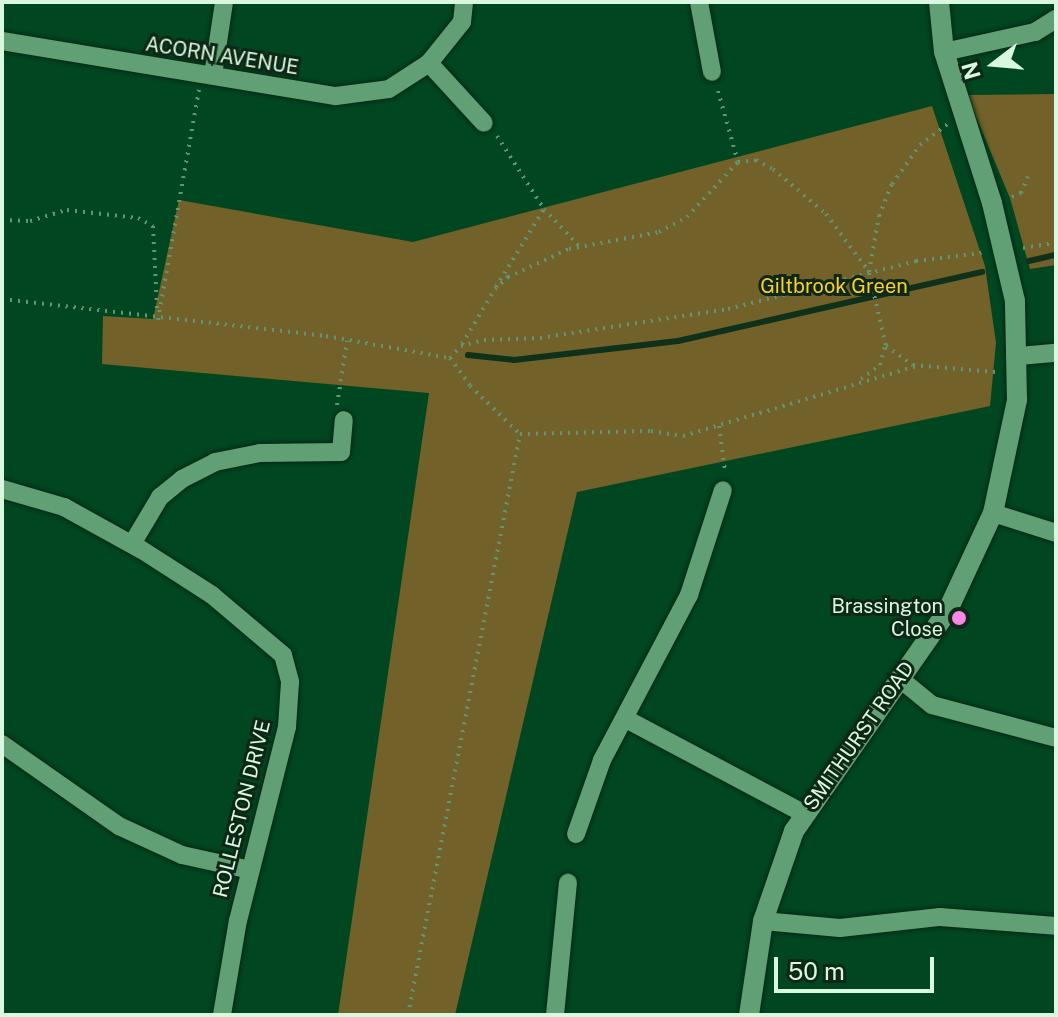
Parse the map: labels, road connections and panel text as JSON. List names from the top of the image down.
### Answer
{
  "streets": {
    "street": ["ACORN AVENUE", "SMITHURST ROAD", "ROLLESTON DRIVE"]
  },
  "parks": ["Giltbrook Green"],
  "places": ["Brassington Close"],
  "scale_bar": "50 m",
  "north": "left"
}
